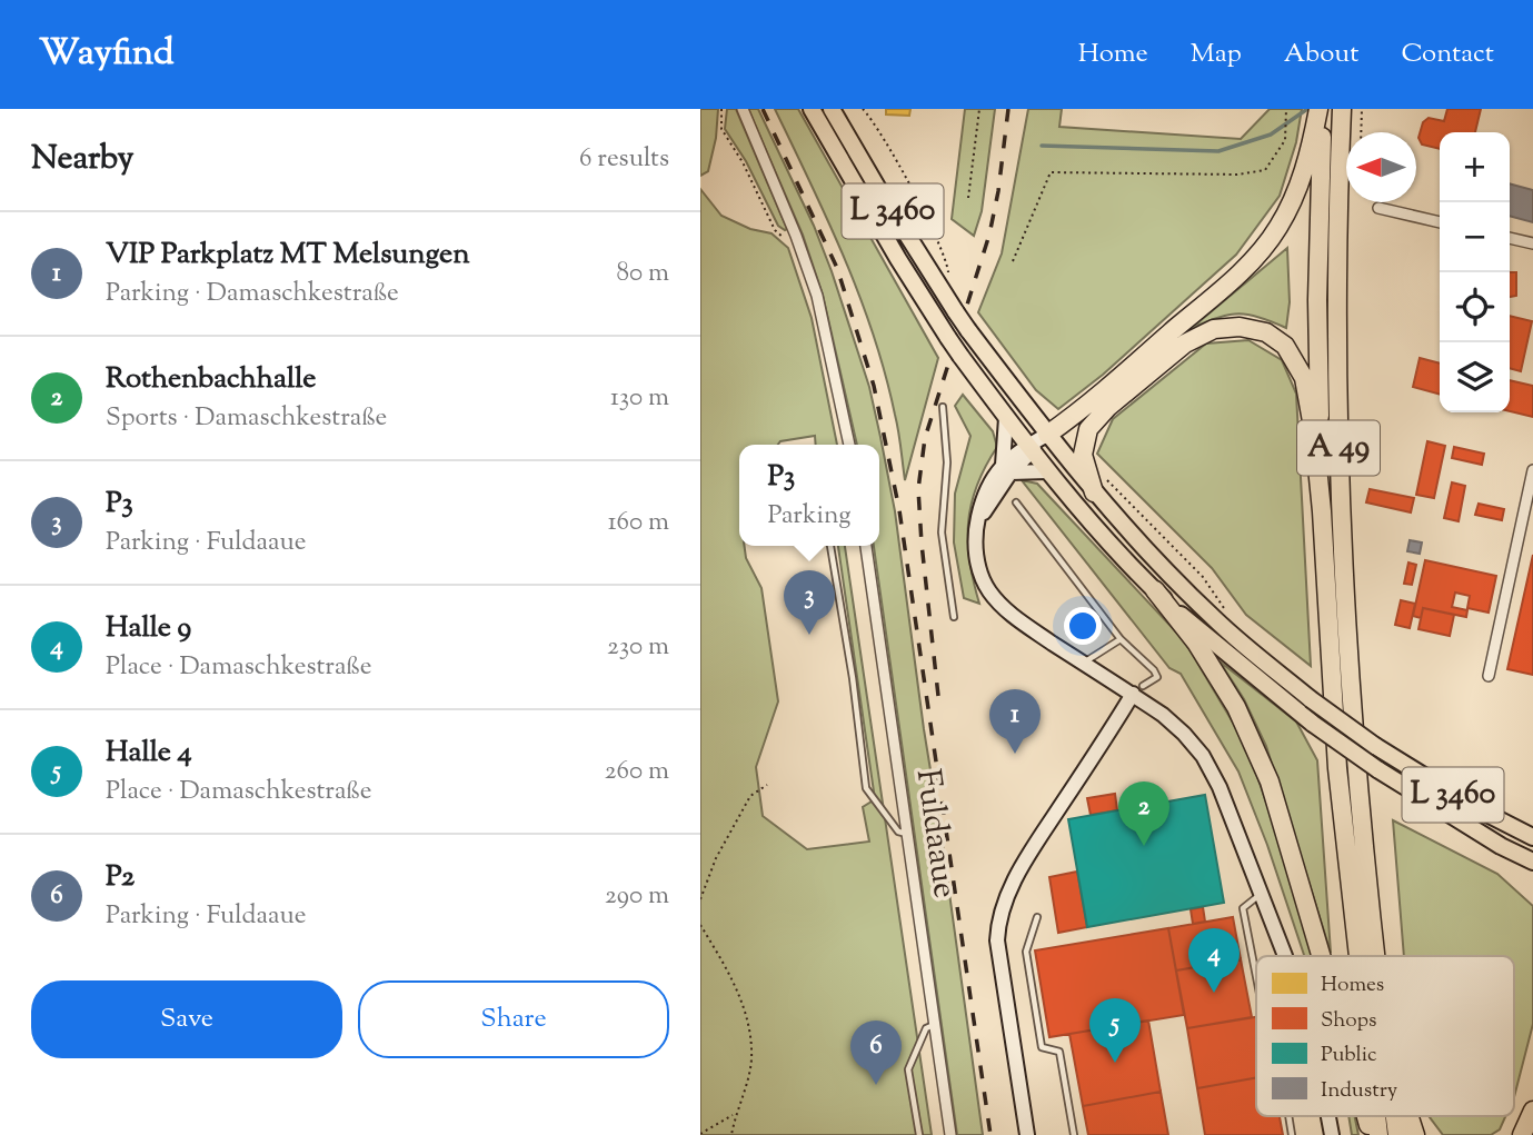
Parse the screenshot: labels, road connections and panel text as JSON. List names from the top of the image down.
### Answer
{
  "streets": {
    "highway": ["A 49"],
    "main road": ["L 3460"],
    "street": ["Fuldaaue"]
  },
  "legend": [
    "Homes",
    "Shops",
    "Public",
    "Industry"
  ],
  "north": "left",
  "page": {
    "header": "Wayfind",
    "nav": [
      "Home",
      "Map",
      "About",
      "Contact"
    ],
    "heading": ["Nearby", "6 results"],
    "map_buttons": ["+", "−"],
    "list": [
      {
        "mark": "1",
        "name": "VIP Parkplatz MT Melsungen",
        "note": "Parking · Damaschkestraße",
        "value": "80 m"
      },
      {
        "mark": "2",
        "name": "Rothenbachhalle",
        "note": "Sports · Damaschkestraße",
        "value": "130 m"
      },
      {
        "mark": "3",
        "name": "P3",
        "note": "Parking · Fuldaaue",
        "value": "160 m"
      },
      {
        "mark": "4",
        "name": "Halle 9",
        "note": "Place · Damaschkestraße",
        "value": "230 m"
      },
      {
        "mark": "5",
        "name": "Halle 4",
        "note": "Place · Damaschkestraße",
        "value": "260 m"
      },
      {
        "mark": "6",
        "name": "P2",
        "note": "Parking · Fuldaaue",
        "value": "290 m"
      }
    ],
    "popup": ["P3", "Parking"],
    "pins": [
      "3",
      "1",
      "2",
      "4",
      "5",
      "6"
    ],
    "buttons": ["Save", "Share"]
  }
}
